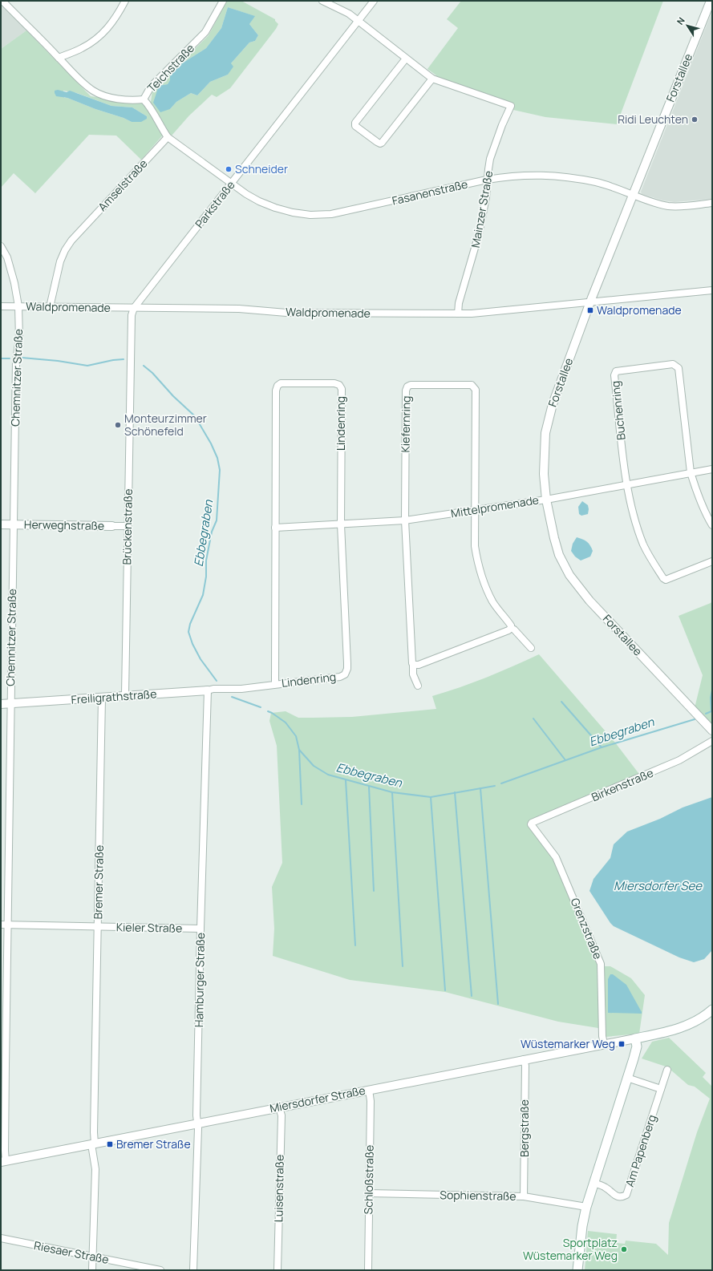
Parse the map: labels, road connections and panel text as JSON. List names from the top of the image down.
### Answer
{
  "streets": {
    "street": [
      "Teichstraße",
      "Forstallee",
      "Amselstraße",
      "Fasanenstraße",
      "Parkstraße",
      "Mainzer Straße",
      "Waldpromenade",
      "Chemnitzer Straße",
      "Buchenring",
      "Lindenring",
      "Kiefernring",
      "Mittelpromenade",
      "Herweghstraße",
      "Brückenstraße",
      "Freiligrathstraße",
      "Birkenstraße",
      "Bremer Straße",
      "Kieler Straße",
      "Grenzstraße",
      "Hamburger Straße",
      "Miersdorfer Straße",
      "Bergstraße",
      "Am Papenberg",
      "Schloßstraße",
      "Luisenstraße",
      "Sophienstraße",
      "Riesaer Straße"
    ]
  },
  "crossings": [
    ["Teichstraße", "Amselstraße"],
    ["Forstallee", "Fasanenstraße"],
    ["Forstallee", "Waldpromenade"],
    ["Forstallee", "Mittelpromenade"],
    ["Amselstraße", "Waldpromenade"],
    ["Fasanenstraße", "Parkstraße"],
    ["Fasanenstraße", "Mainzer Straße"],
    ["Parkstraße", "Waldpromenade"],
    ["Parkstraße", "Brückenstraße"],
    ["Mainzer Straße", "Waldpromenade"],
    ["Waldpromenade", "Chemnitzer Straße"],
    ["Chemnitzer Straße", "Herweghstraße"],
    ["Chemnitzer Straße", "Freiligrathstraße"],
    ["Chemnitzer Straße", "Kieler Straße"],
    ["Chemnitzer Straße", "Miersdorfer Straße"],
    ["Buchenring", "Mittelpromenade"],
    ["Lindenring", "Mittelpromenade"],
    ["Lindenring", "Freiligrathstraße"],
    ["Kiefernring", "Mittelpromenade"],
    ["Herweghstraße", "Brückenstraße"],
    ["Brückenstraße", "Freiligrathstraße"],
    ["Freiligrathstraße", "Bremer Straße"],
    ["Freiligrathstraße", "Hamburger Straße"],
    ["Birkenstraße", "Grenzstraße"],
    ["Bremer Straße", "Kieler Straße"],
    ["Bremer Straße", "Miersdorfer Straße"],
    ["Bremer Straße", "Riesaer Straße"],
    ["Kieler Straße", "Hamburger Straße"],
    ["Grenzstraße", "Miersdorfer Straße"],
    ["Hamburger Straße", "Miersdorfer Straße"],
    ["Miersdorfer Straße", "Bergstraße"],
    ["Miersdorfer Straße", "Schloßstraße"],
    ["Miersdorfer Straße", "Luisenstraße"],
    ["Bergstraße", "Sophienstraße"],
    ["Schloßstraße", "Sophienstraße"]
  ],
  "water": ["Ebbegraben", "Miersdorfer See"],
  "places": {
    "other": [
      "Ridi Leuchten",
      "Schneider",
      "Monteurzimmer Schönefeld",
      "Sportplatz Wüstemarker Weg"
    ],
    "transit": ["Waldpromenade", "Wüstemarker Weg", "Bremer Straße"]
  },
  "north": "top left"
}
